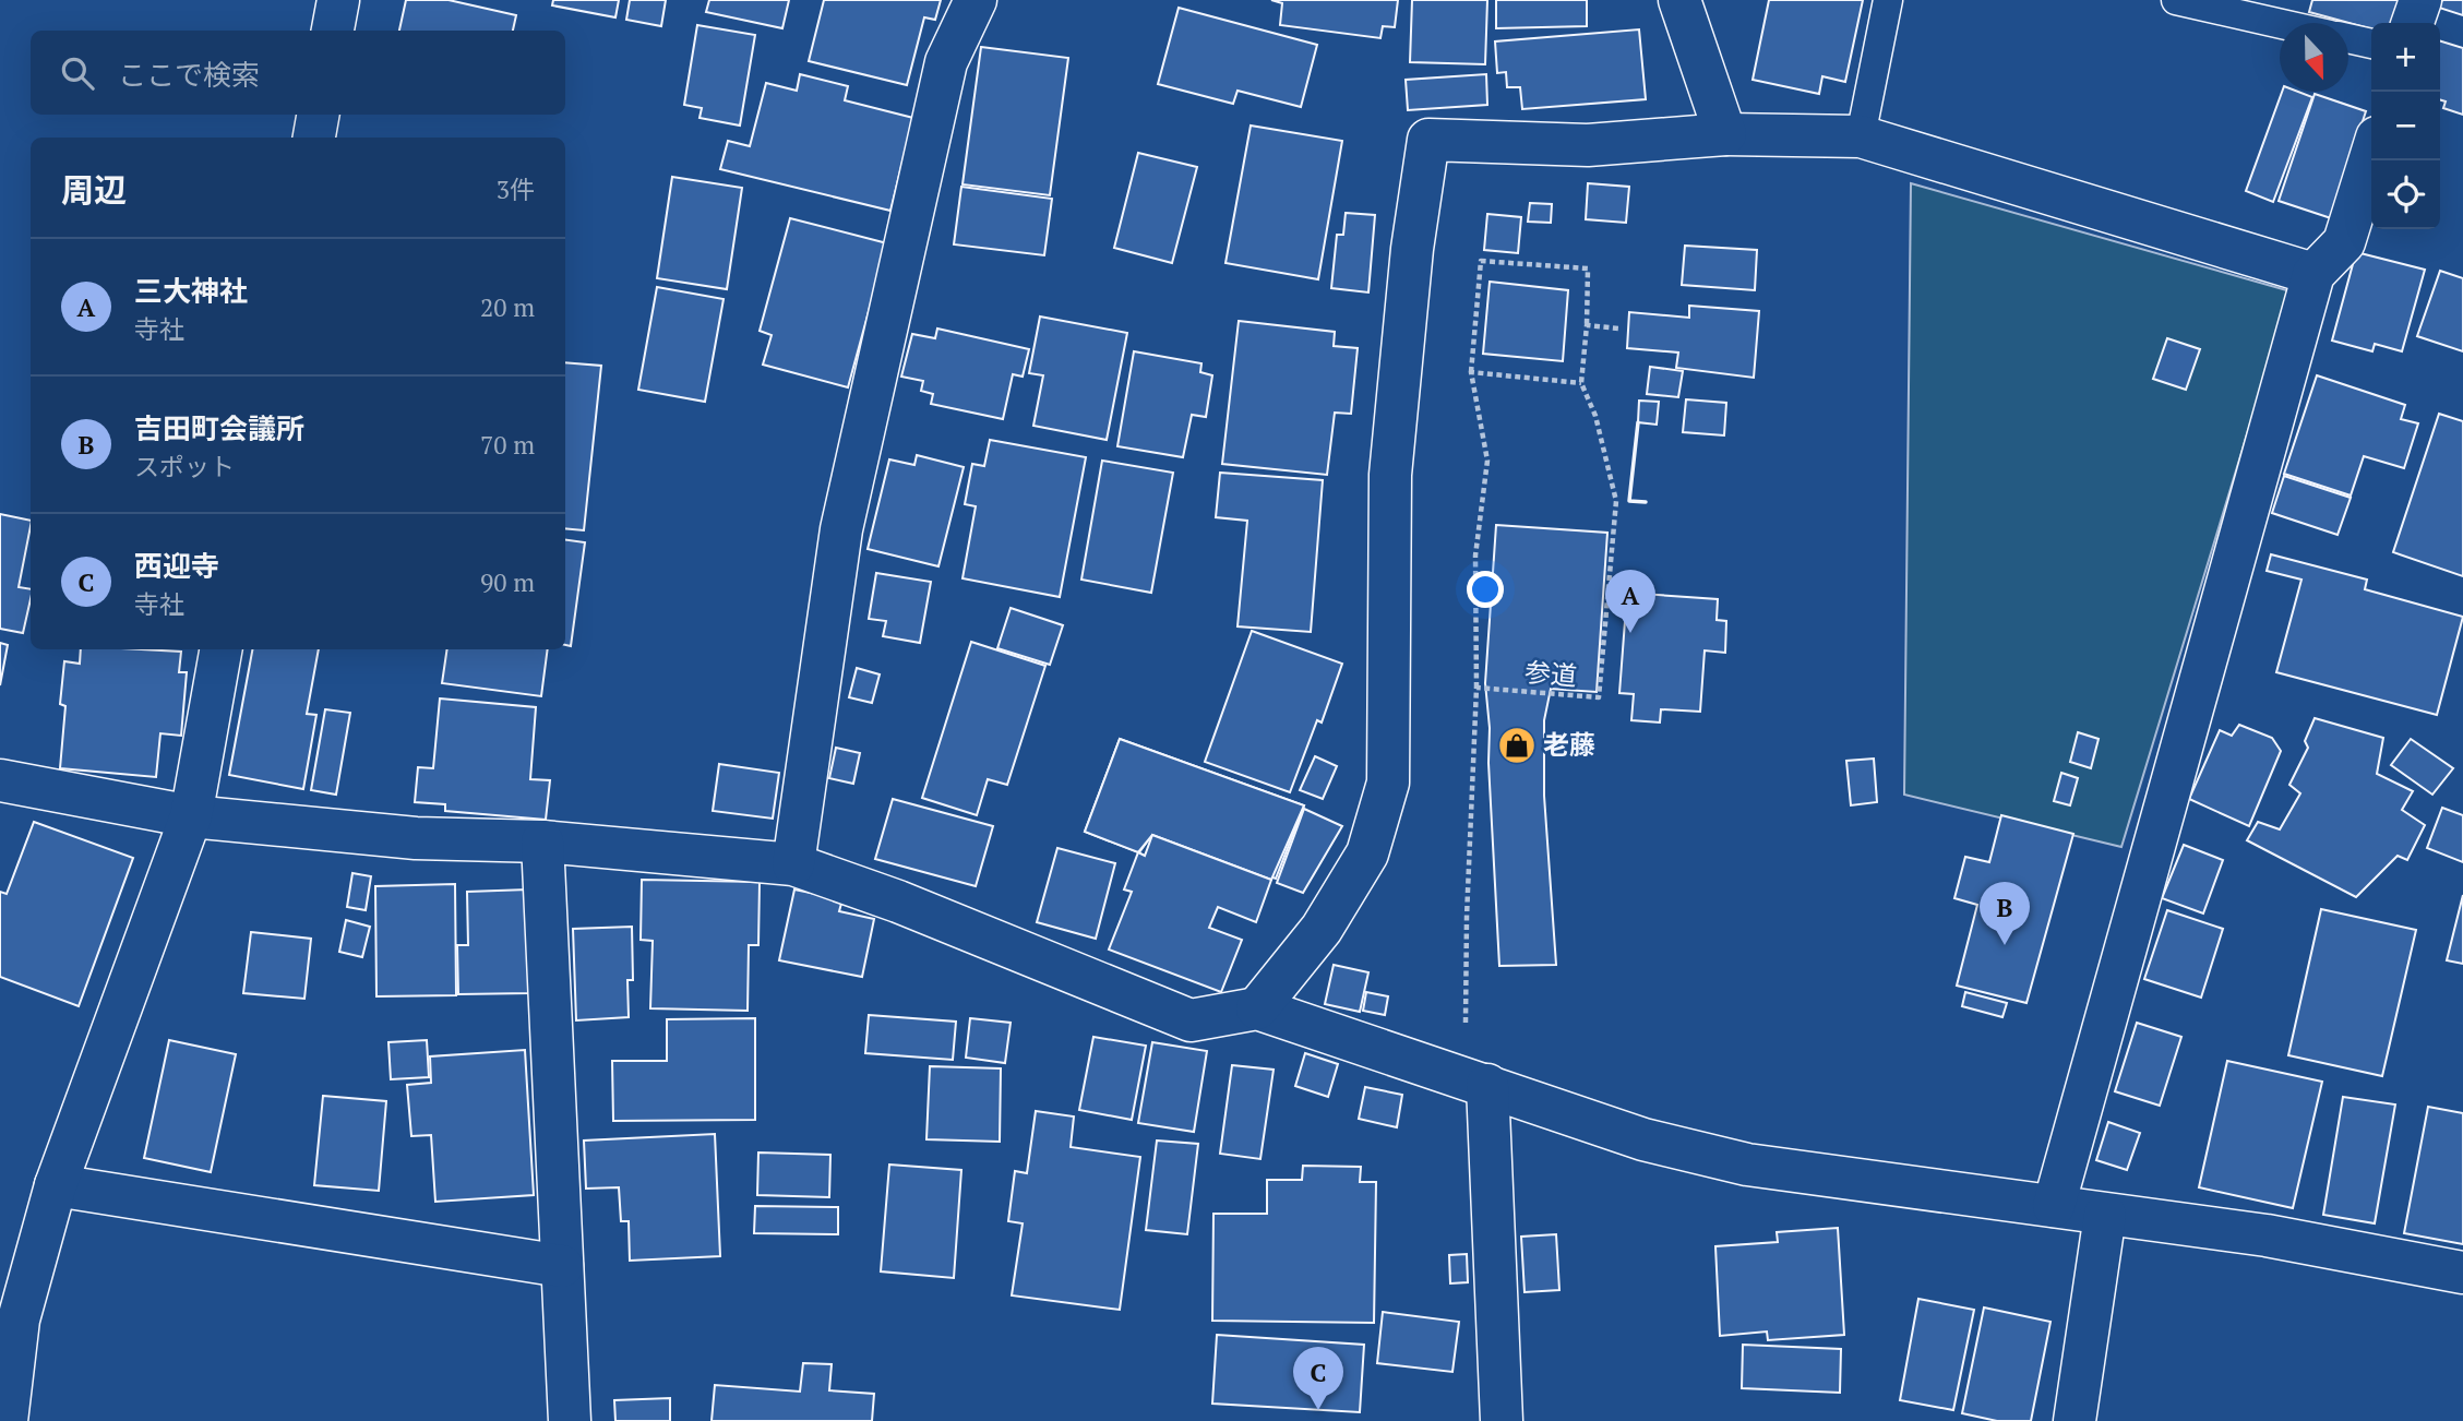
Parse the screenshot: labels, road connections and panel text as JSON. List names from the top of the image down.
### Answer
{
  "streets": {
    "path": ["参道"]
  },
  "places": {
    "shop": ["老藤"]
  },
  "north": "bottom",
  "page": {
    "map_buttons": ["+", "−"],
    "search": "ここで検索",
    "heading": ["周辺", "3件"],
    "list": [
      {
        "mark": "A",
        "name": "三大神社",
        "note": "寺社",
        "value": "20 m"
      },
      {
        "mark": "B",
        "name": "吉田町会議所",
        "note": "スポット",
        "value": "70 m"
      },
      {
        "mark": "C",
        "name": "西迎寺",
        "note": "寺社",
        "value": "90 m"
      }
    ],
    "pins": ["A", "B", "C"]
  }
}
